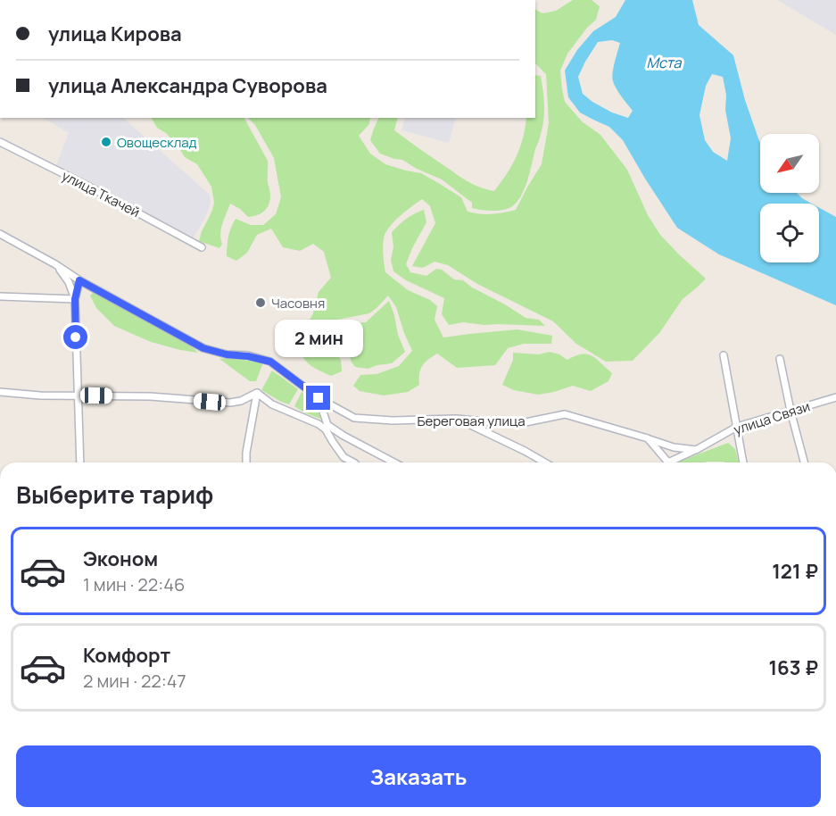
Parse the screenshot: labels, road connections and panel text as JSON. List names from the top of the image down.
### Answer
{
  "streets": {
    "street": ["улица Ткачей", "улица Связи", "Береговая улица"]
  },
  "water": ["Мста"],
  "places": ["Овощесклад", "Часовня"],
  "north": "bottom left",
  "page": {
    "banner": ["улица Кирова", "улица Александра Суворова"],
    "bubble": "2 мин",
    "heading": "Выберите тариф",
    "list": [
      {
        "name": "Эконом",
        "note": "1 мин · 22:46",
        "value": "121 ₽"
      },
      {
        "name": "Комфорт",
        "note": "2 мин · 22:47",
        "value": "163 ₽"
      }
    ],
    "buttons": "Заказать"
  }
}
